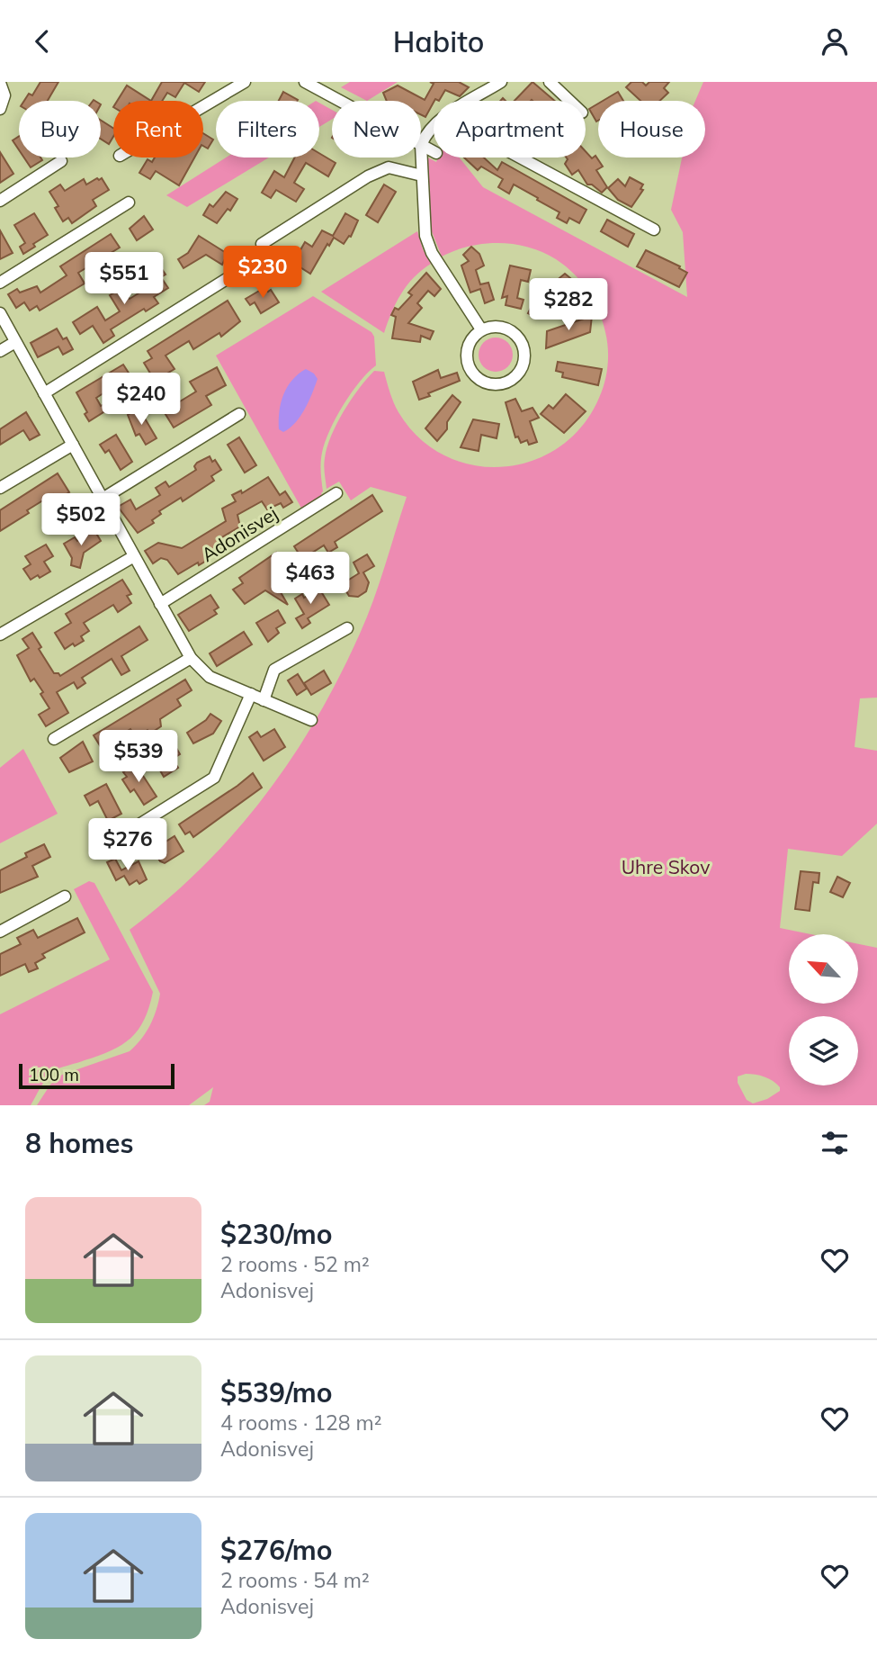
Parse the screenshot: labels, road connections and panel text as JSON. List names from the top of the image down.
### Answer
{
  "streets": {
    "street": ["Adonisvej"]
  },
  "parks": ["Uhre Skov"],
  "scale_bar": "100 m",
  "north": "top left",
  "page": {
    "header": "Habito",
    "chip": [
      "Buy",
      "Rent",
      "Filters",
      "New",
      "Apartment",
      "House"
    ],
    "price": [
      "$230",
      "$551",
      "$282",
      "$240",
      "$502",
      "$463",
      "$539",
      "$276"
    ],
    "scale": "100 m",
    "heading": "8 homes",
    "list": [
      {
        "name": "$230/mo",
        "note": "2 rooms · 52 m² · Adonisvej"
      },
      {
        "name": "$539/mo",
        "note": "4 rooms · 128 m² · Adonisvej"
      },
      {
        "name": "$276/mo",
        "note": "2 rooms · 54 m² · Adonisvej"
      }
    ]
  }
}
